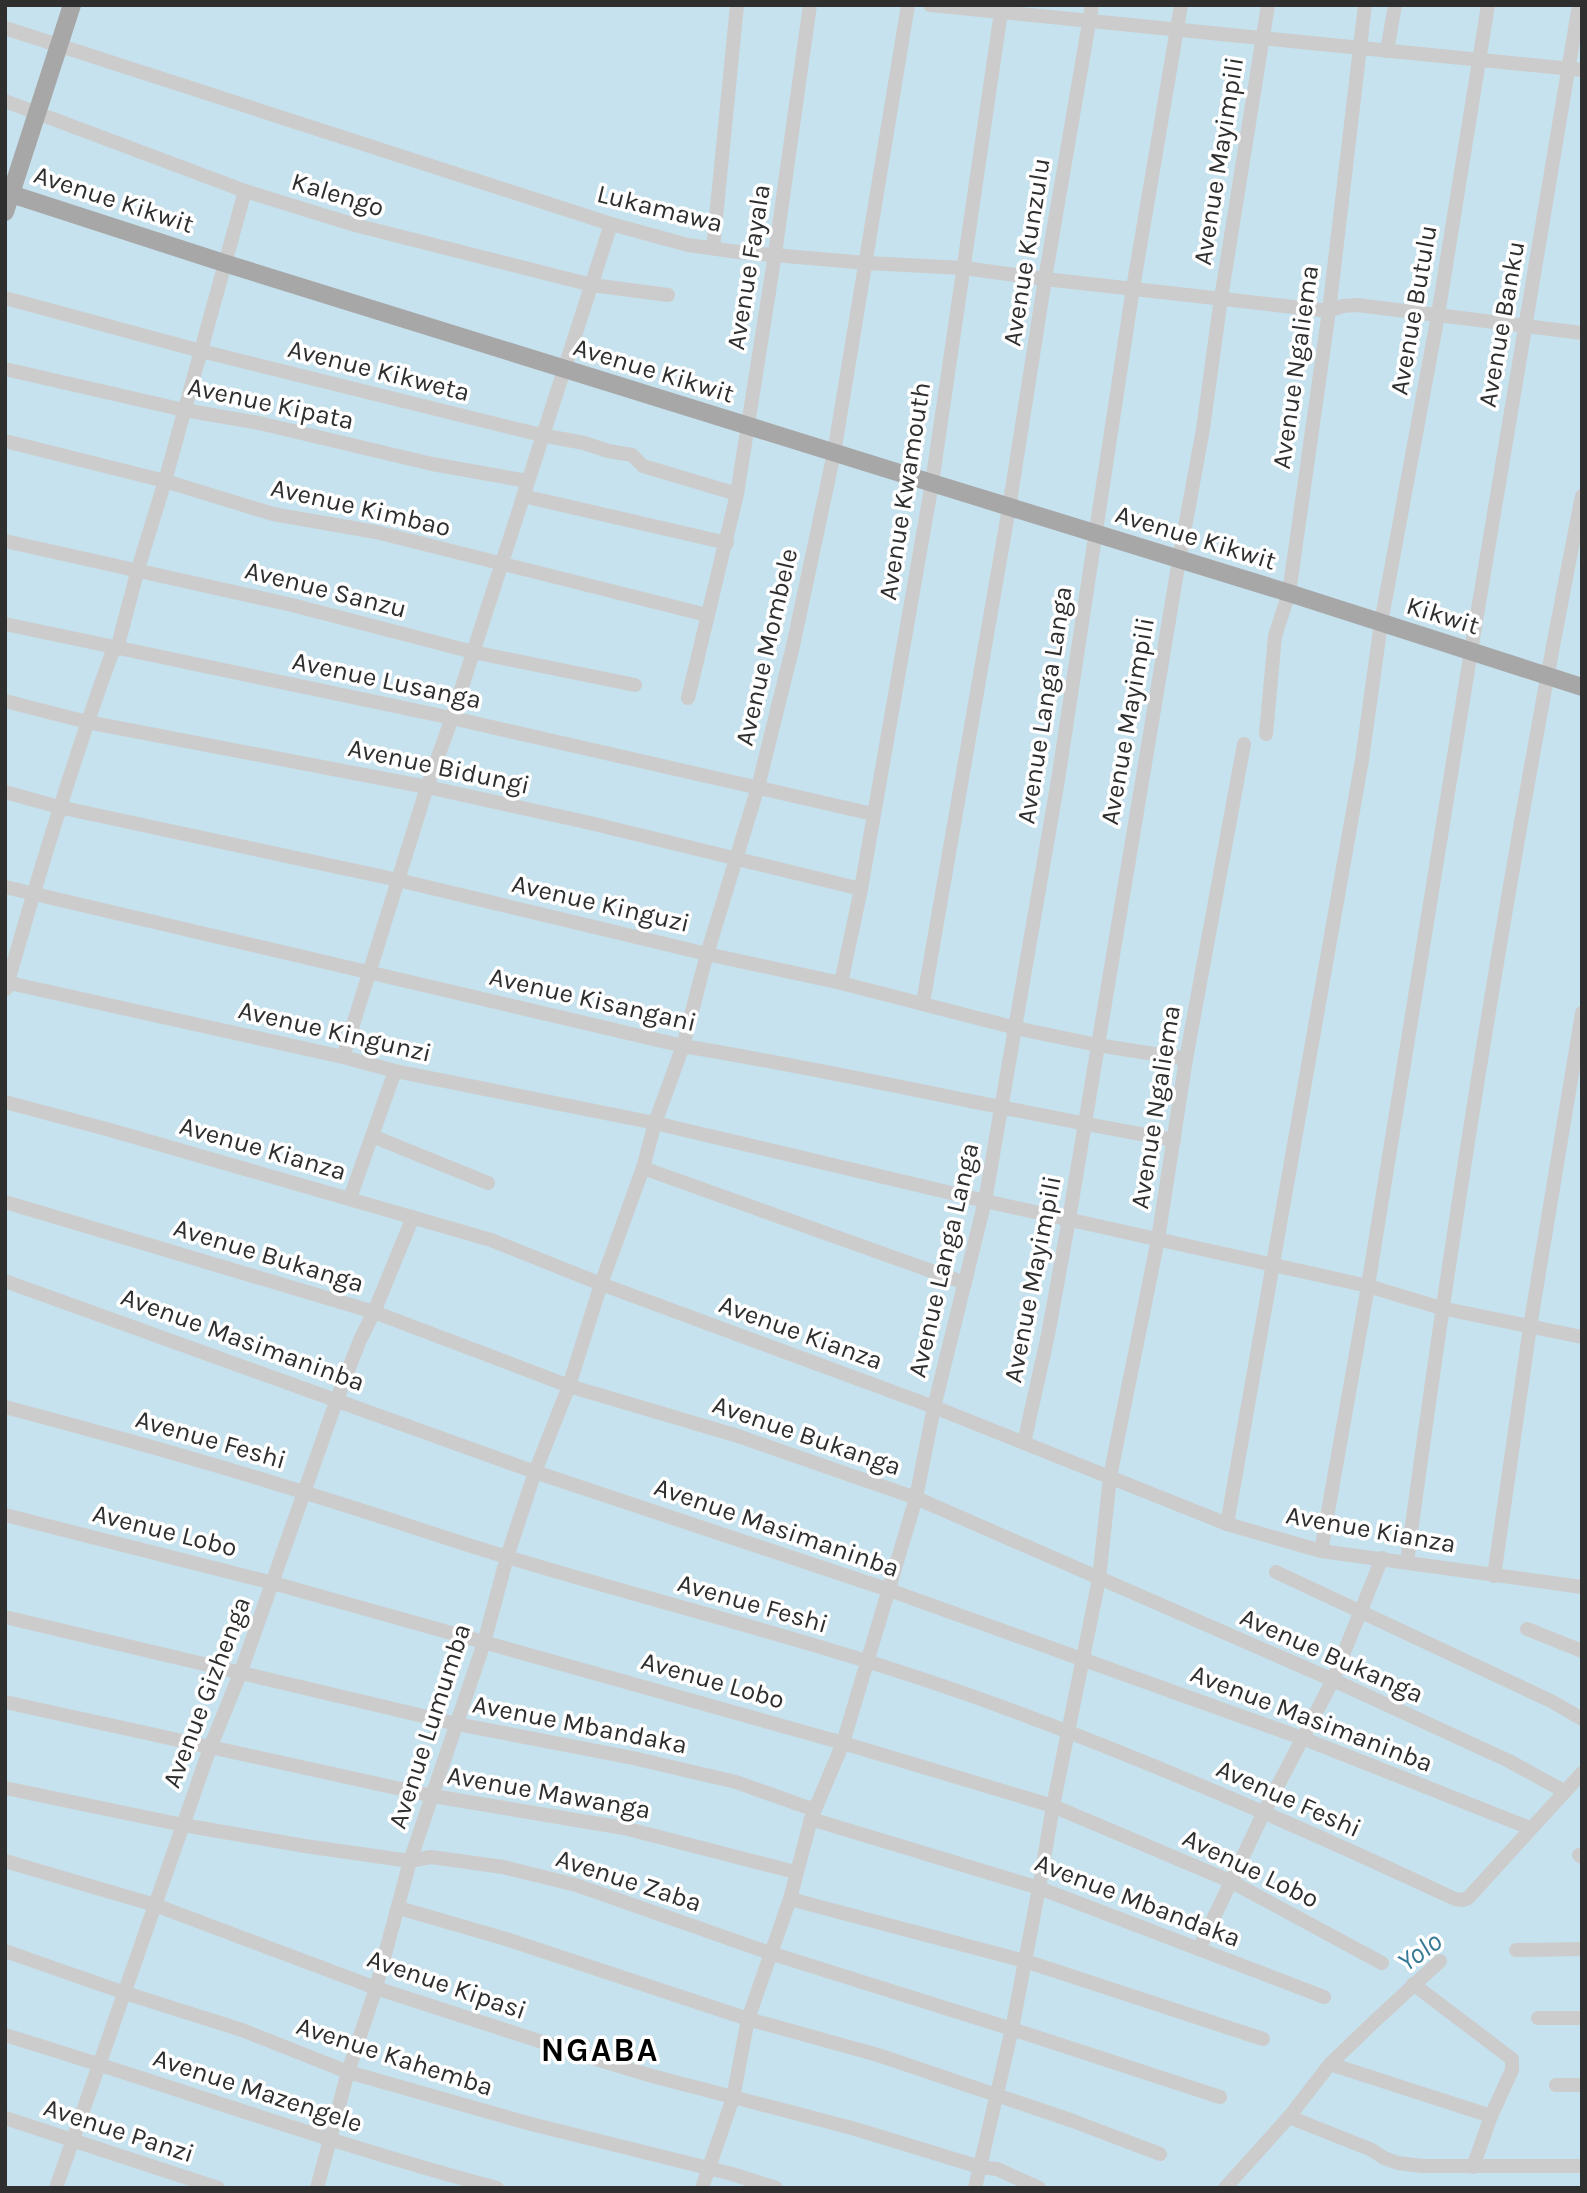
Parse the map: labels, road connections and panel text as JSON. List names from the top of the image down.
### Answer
{
  "streets": {
    "main road": ["Avenue Kikwit", "Kikwit"],
    "street": [
      "Avenue Mayimpili",
      "Kalengo",
      "Lukamawa",
      "Avenue Kunzulu",
      "Avenue Fayala",
      "Avenue Butulu",
      "Avenue Banku",
      "Avenue Ngaliema",
      "Avenue Kikweta",
      "Avenue Kipata",
      "Avenue Kwamouth",
      "Avenue Kimbao",
      "Avenue Sanzu",
      "Avenue Mombele",
      "Avenue Lusanga",
      "Avenue Langa Langa",
      "Avenue Bidungi",
      "Avenue Kinguzi",
      "Avenue Kisangani",
      "Avenue Kingunzi",
      "Avenue Kianza",
      "Avenue Bukanga",
      "Avenue Masimaninba",
      "Avenue Feshi",
      "Avenue Lobo",
      "Avenue Gizhenga",
      "Avenue Mbandaka",
      "Avenue Lumumba",
      "Avenue Mawanga",
      "Avenue Zaba",
      "Avenue Kipasi",
      "Avenue Kahemba",
      "Avenue Mazengele",
      "Avenue Panzi"
    ]
  },
  "crossings": [
    ["Avenue Mayimpili", "Avenue Kikwit"],
    ["Avenue Mayimpili", "Lukamawa"],
    ["Avenue Mayimpili", "Avenue Kinguzi"],
    ["Avenue Mayimpili", "Avenue Kisangani"],
    ["Avenue Mayimpili", "Avenue Kingunzi"],
    ["Avenue Mayimpili", "Avenue Kianza"],
    ["Avenue Kikwit", "Avenue Kunzulu"],
    ["Avenue Kikwit", "Avenue Fayala"],
    ["Avenue Kikwit", "Avenue Ngaliema"],
    ["Avenue Kikwit", "Avenue Kwamouth"],
    ["Avenue Kikwit", "Kikwit"],
    ["Avenue Kikwit", "Avenue Mombele"],
    ["Avenue Kikwit", "Avenue Langa Langa"],
    ["Lukamawa", "Avenue Kunzulu"],
    ["Lukamawa", "Avenue Fayala"],
    ["Lukamawa", "Avenue Butulu"],
    ["Lukamawa", "Avenue Banku"],
    ["Lukamawa", "Avenue Ngaliema"],
    ["Lukamawa", "Avenue Kwamouth"],
    ["Lukamawa", "Avenue Mombele"],
    ["Lukamawa", "Avenue Langa Langa"],
    ["Avenue Fayala", "Avenue Kikweta"],
    ["Avenue Fayala", "Avenue Kipata"],
    ["Avenue Fayala", "Avenue Kimbao"],
    ["Avenue Butulu", "Kikwit"],
    ["Avenue Butulu", "Avenue Kingunzi"],
    ["Avenue Butulu", "Avenue Kianza"],
    ["Avenue Banku", "Kikwit"],
    ["Avenue Banku", "Avenue Kingunzi"],
    ["Avenue Banku", "Avenue Kianza"],
    ["Avenue Ngaliema", "Kikwit"],
    ["Avenue Ngaliema", "Avenue Kinguzi"],
    ["Avenue Ngaliema", "Avenue Kisangani"],
    ["Avenue Ngaliema", "Avenue Kingunzi"],
    ["Avenue Ngaliema", "Avenue Kianza"],
    ["Avenue Ngaliema", "Avenue Bukanga"],
    ["Avenue Ngaliema", "Avenue Masimaninba"],
    ["Avenue Ngaliema", "Avenue Feshi"],
    ["Avenue Ngaliema", "Avenue Lobo"],
    ["Avenue Ngaliema", "Avenue Mbandaka"],
    ["Avenue Ngaliema", "Avenue Zaba"],
    ["Avenue Ngaliema", "Avenue Kipasi"],
    ["Avenue Kwamouth", "Avenue Lusanga"],
    ["Avenue Kwamouth", "Avenue Bidungi"],
    ["Avenue Kwamouth", "Avenue Kinguzi"],
    ["Avenue Mombele", "Avenue Lusanga"],
    ["Avenue Mombele", "Avenue Bidungi"],
    ["Avenue Mombele", "Avenue Kinguzi"],
    ["Avenue Mombele", "Avenue Kisangani"],
    ["Avenue Mombele", "Avenue Kingunzi"],
    ["Avenue Mombele", "Avenue Kianza"],
    ["Avenue Mombele", "Avenue Lumumba"],
    ["Avenue Langa Langa", "Avenue Kinguzi"],
    ["Avenue Langa Langa", "Avenue Kisangani"],
    ["Avenue Langa Langa", "Avenue Kingunzi"],
    ["Avenue Langa Langa", "Avenue Kianza"],
    ["Avenue Langa Langa", "Avenue Bukanga"],
    ["Avenue Langa Langa", "Avenue Masimaninba"],
    ["Avenue Langa Langa", "Avenue Feshi"],
    ["Avenue Langa Langa", "Avenue Lobo"],
    ["Avenue Langa Langa", "Avenue Mbandaka"],
    ["Avenue Langa Langa", "Avenue Mawanga"],
    ["Avenue Langa Langa", "Avenue Zaba"],
    ["Avenue Langa Langa", "Avenue Kipasi"],
    ["Avenue Langa Langa", "Avenue Kahemba"],
    ["Avenue Kianza", "Avenue Gizhenga"],
    ["Avenue Kianza", "Avenue Lumumba"],
    ["Avenue Bukanga", "Avenue Gizhenga"],
    ["Avenue Bukanga", "Avenue Lumumba"],
    ["Avenue Masimaninba", "Avenue Feshi"],
    ["Avenue Masimaninba", "Avenue Gizhenga"],
    ["Avenue Masimaninba", "Avenue Lumumba"],
    ["Avenue Feshi", "Avenue Gizhenga"],
    ["Avenue Feshi", "Avenue Lumumba"],
    ["Avenue Lobo", "Avenue Gizhenga"],
    ["Avenue Lobo", "Avenue Lumumba"],
    ["Avenue Gizhenga", "Avenue Mbandaka"],
    ["Avenue Gizhenga", "Avenue Mawanga"],
    ["Avenue Gizhenga", "Avenue Zaba"],
    ["Avenue Gizhenga", "Avenue Kipasi"],
    ["Avenue Gizhenga", "Avenue Kahemba"],
    ["Avenue Gizhenga", "Avenue Mazengele"],
    ["Avenue Gizhenga", "Avenue Panzi"],
    ["Avenue Mbandaka", "Avenue Lumumba"],
    ["Avenue Lumumba", "Avenue Mawanga"],
    ["Avenue Lumumba", "Avenue Zaba"],
    ["Avenue Lumumba", "Avenue Kipasi"],
    ["Avenue Lumumba", "Avenue Kahemba"],
    ["Avenue Lumumba", "Avenue Mazengele"]
  ],
  "districts": ["NGABA"],
  "water": ["Yolo"]
}
